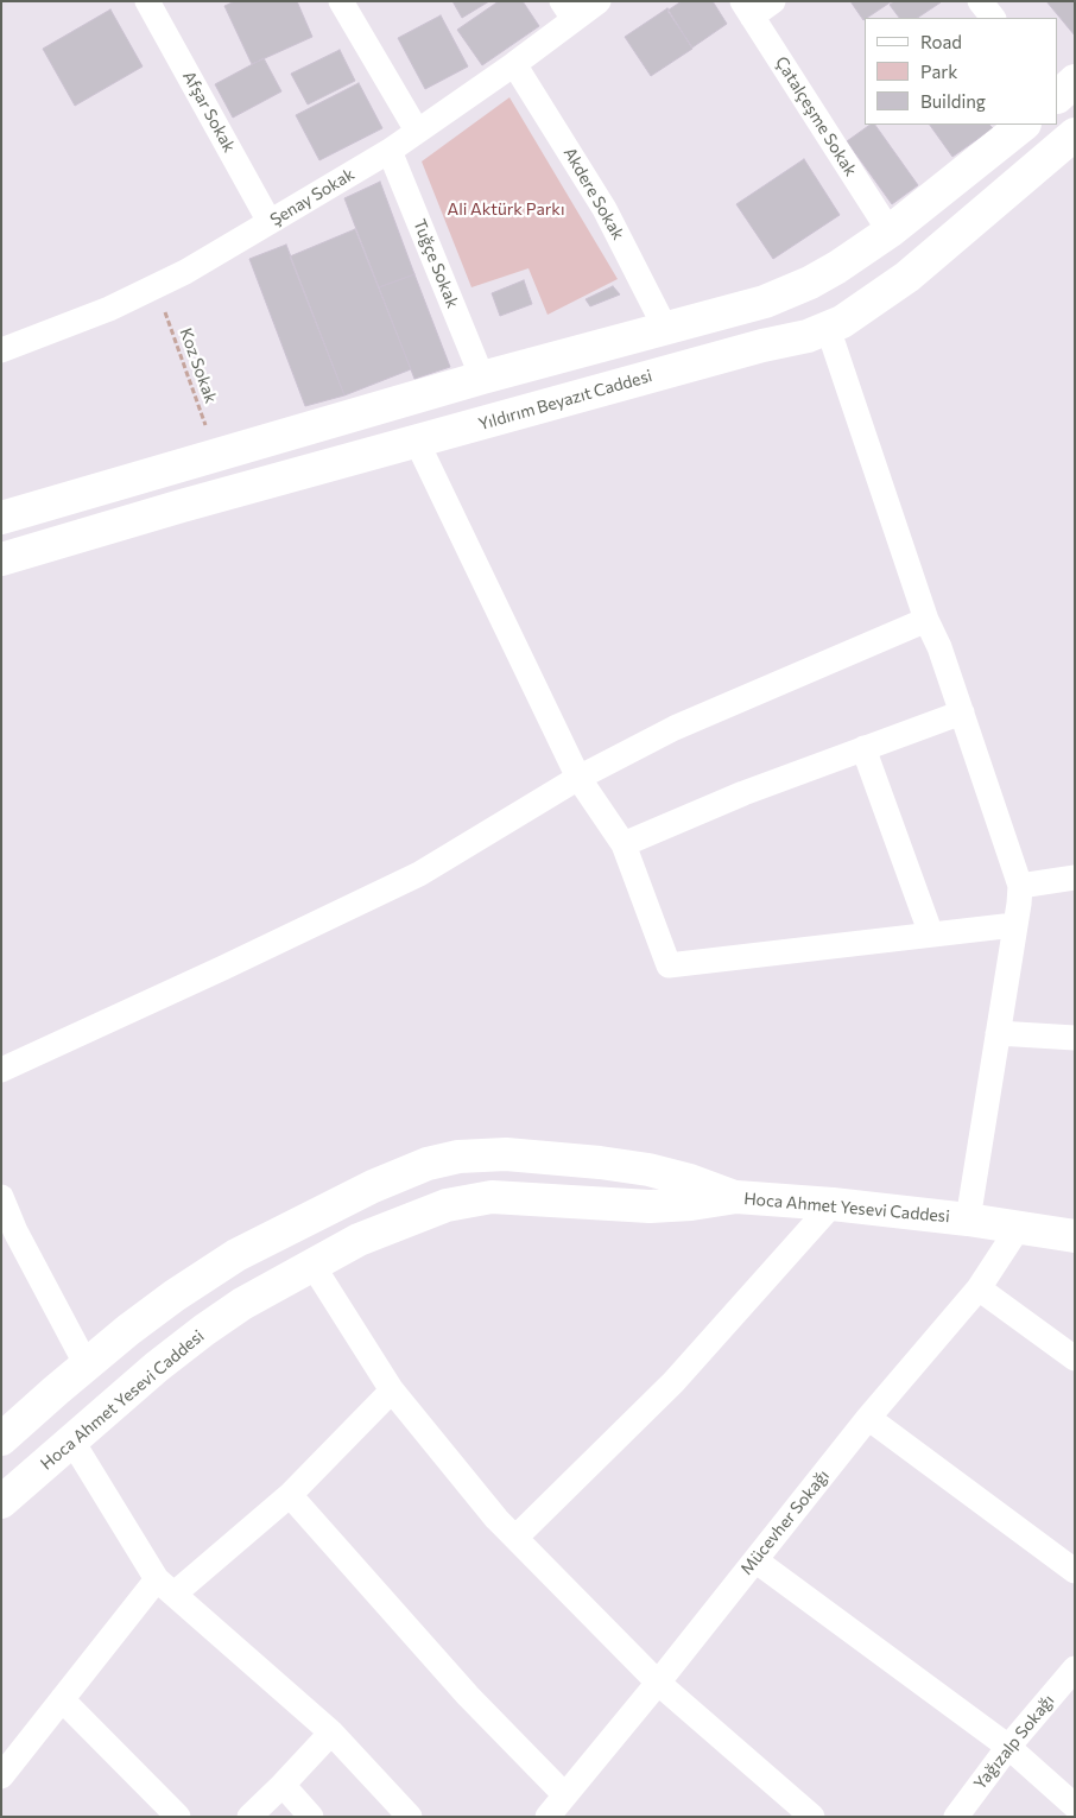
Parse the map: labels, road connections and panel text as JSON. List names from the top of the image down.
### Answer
{
  "streets": {
    "main road": ["Yıldırım Beyazıt Caddesi", "Hoca Ahmet Yesevi Caddesi"],
    "street": [
      "Afşar Sokak",
      "Çatalçeşme Sokak",
      "Akdere Sokak",
      "Şenay Sokak",
      "Tuğçe Sokak",
      "Mücevher Sokağı",
      "Yağızalp Sokağı"
    ],
    "path": ["Koz Sokak"]
  },
  "crossings": [
    ["Afşar Sokak", "Şenay Sokak"],
    ["Akdere Sokak", "Şenay Sokak"],
    ["Şenay Sokak", "Tuğçe Sokak"],
    ["Şenay Sokak", "Koz Sokak"],
    ["Hoca Ahmet Yesevi Caddesi", "Mücevher Sokağı"]
  ],
  "parks": ["Ali Aktürk Parkı"],
  "legend": ["Road", "Park", "Building"]
}
